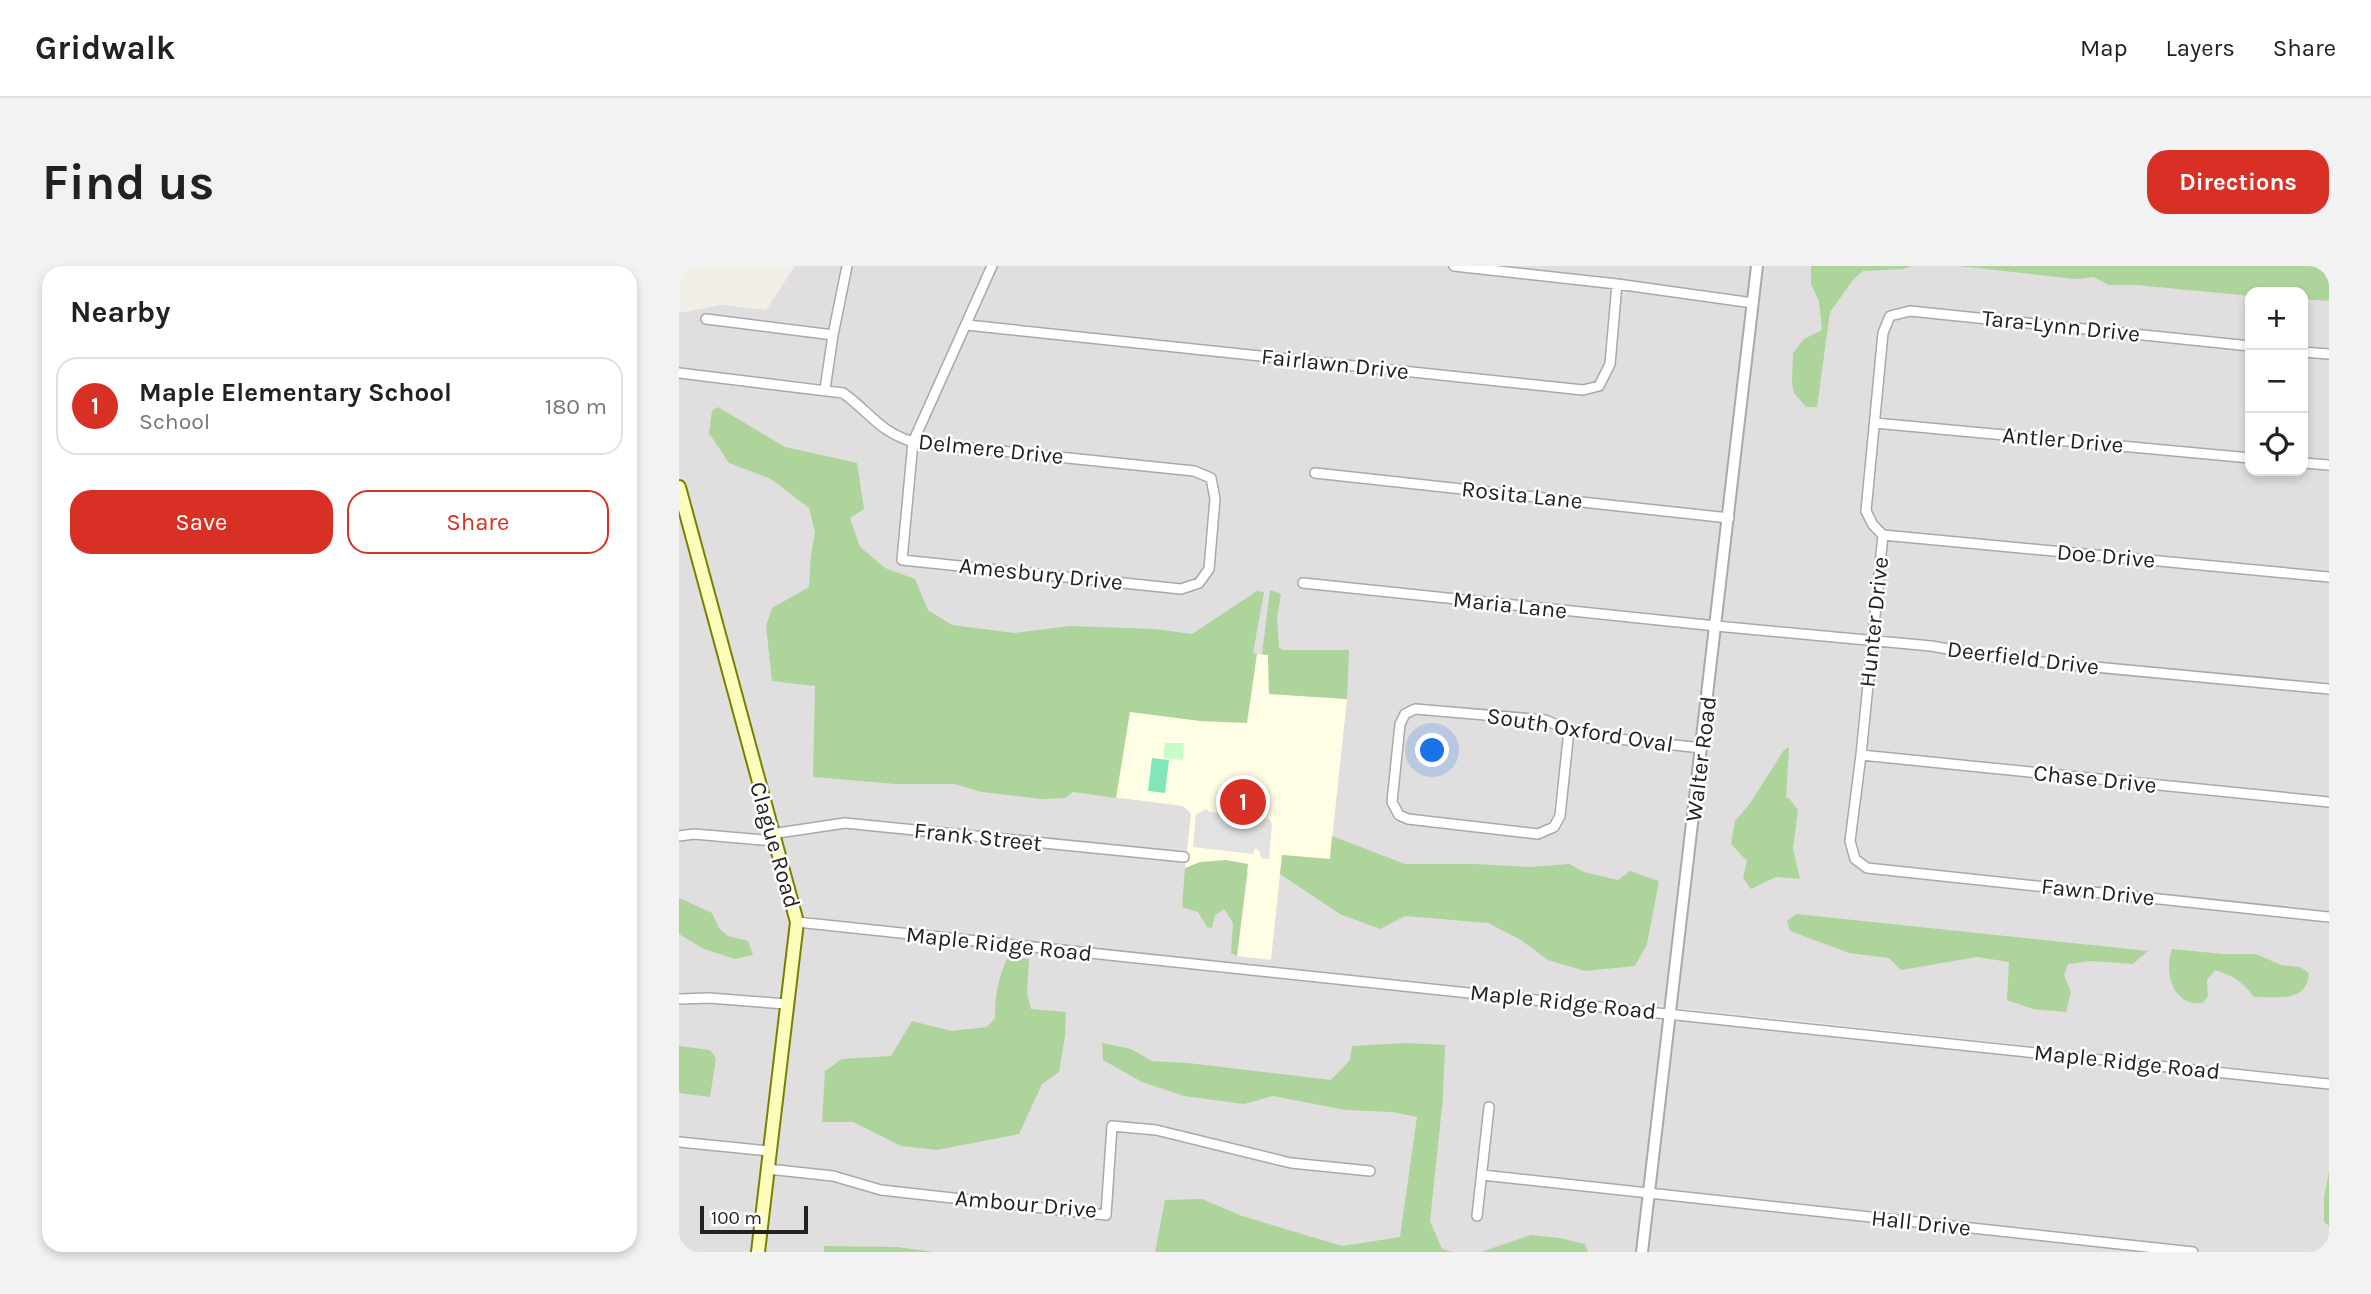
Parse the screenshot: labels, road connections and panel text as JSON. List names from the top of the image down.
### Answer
{
  "streets": {
    "main road": ["Clague Road"],
    "street": [
      "Tara-Lynn Drive",
      "Fairlawn Drive",
      "Antler Drive",
      "Delmere Drive",
      "Rosita Lane",
      "Doe Drive",
      "Amesbury Drive",
      "Maria Lane",
      "Hunter Drive",
      "Deerfield Drive",
      "South Oxford Oval",
      "Walter Road",
      "Chase Drive",
      "Frank Street",
      "Fawn Drive",
      "Maple Ridge Road",
      "Ambour Drive",
      "Hall Drive"
    ]
  },
  "crossings": [
    ["Tara-Lynn Drive", "Hunter Drive"],
    ["Antler Drive", "Hunter Drive"],
    ["Delmere Drive", "Amesbury Drive"],
    ["Rosita Lane", "Walter Road"],
    ["Doe Drive", "Hunter Drive"],
    ["Maria Lane", "Deerfield Drive"],
    ["Maria Lane", "Walter Road"],
    ["Hunter Drive", "Deerfield Drive"],
    ["Hunter Drive", "Chase Drive"],
    ["Hunter Drive", "Fawn Drive"],
    ["Deerfield Drive", "Walter Road"],
    ["South Oxford Oval", "Walter Road"],
    ["Walter Road", "Maple Ridge Road"],
    ["Walter Road", "Hall Drive"],
    ["Frank Street", "Clague Road"],
    ["Clague Road", "Maple Ridge Road"],
    ["Clague Road", "Ambour Drive"]
  ],
  "scale_bar": "100 m",
  "page": {
    "header": "Gridwalk",
    "nav": ["Map", "Layers", "Share"],
    "buttons": [
      "Directions",
      ["Save", "Share"]
    ],
    "title": "Find us",
    "heading": "Nearby",
    "map_buttons": ["+", "−"],
    "list": [
      {
        "mark": "1",
        "name": "Maple Elementary School",
        "note": "School",
        "value": "180 m"
      }
    ],
    "pins": "1",
    "scale": "100 m"
  }
}
